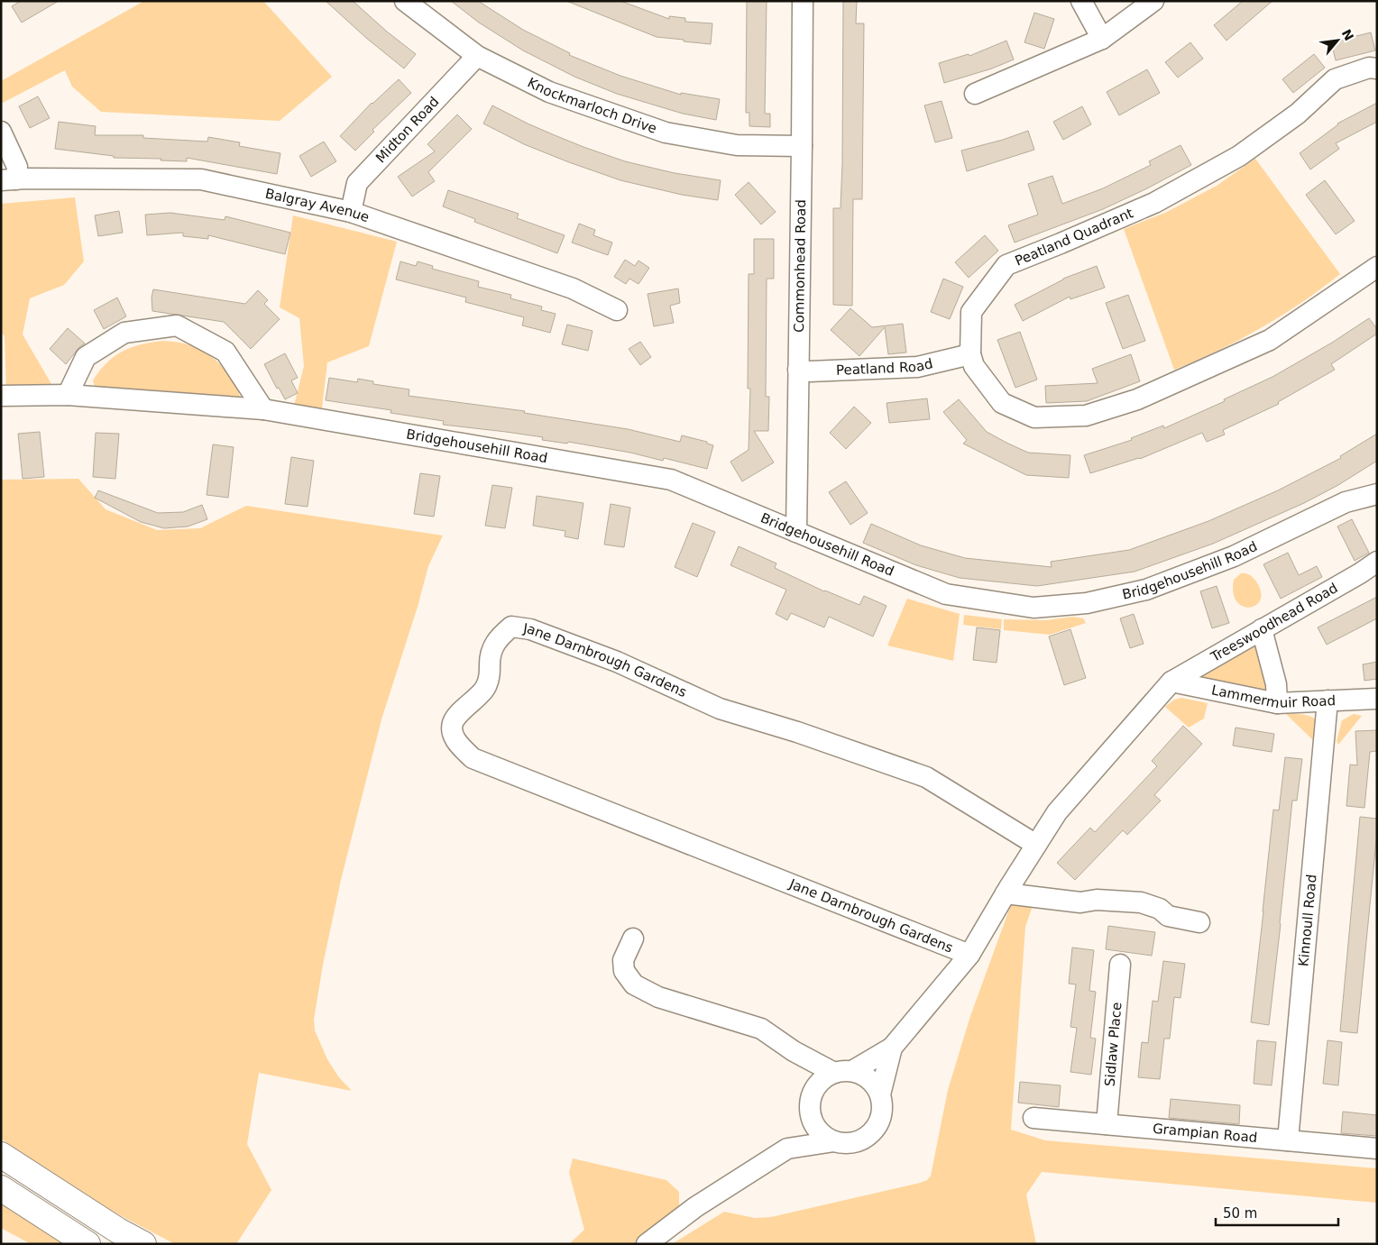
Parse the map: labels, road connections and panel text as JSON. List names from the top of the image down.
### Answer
{
  "streets": {
    "street": [
      "Knockmarloch Drive",
      "Midton Road",
      "Balgray Avenue",
      "Peatland Quadrant",
      "Commonhead Road",
      "Peatland Road",
      "Bridgehousehill Road",
      "Treeswoodhead Road",
      "Jane Darnbrough Gardens",
      "Lammermuir Road",
      "Kinnoull Road",
      "Sidlaw Place",
      "Grampian Road"
    ]
  },
  "crossings": [
    ["Knockmarloch Drive", "Midton Road"],
    ["Knockmarloch Drive", "Commonhead Road"],
    ["Midton Road", "Balgray Avenue"],
    ["Peatland Quadrant", "Peatland Road"],
    ["Commonhead Road", "Peatland Road"],
    ["Commonhead Road", "Bridgehousehill Road"],
    ["Treeswoodhead Road", "Jane Darnbrough Gardens"],
    ["Treeswoodhead Road", "Lammermuir Road"],
    ["Lammermuir Road", "Kinnoull Road"],
    ["Kinnoull Road", "Grampian Road"],
    ["Sidlaw Place", "Grampian Road"]
  ],
  "scale_bar": "50 m",
  "north": "top right"
}
